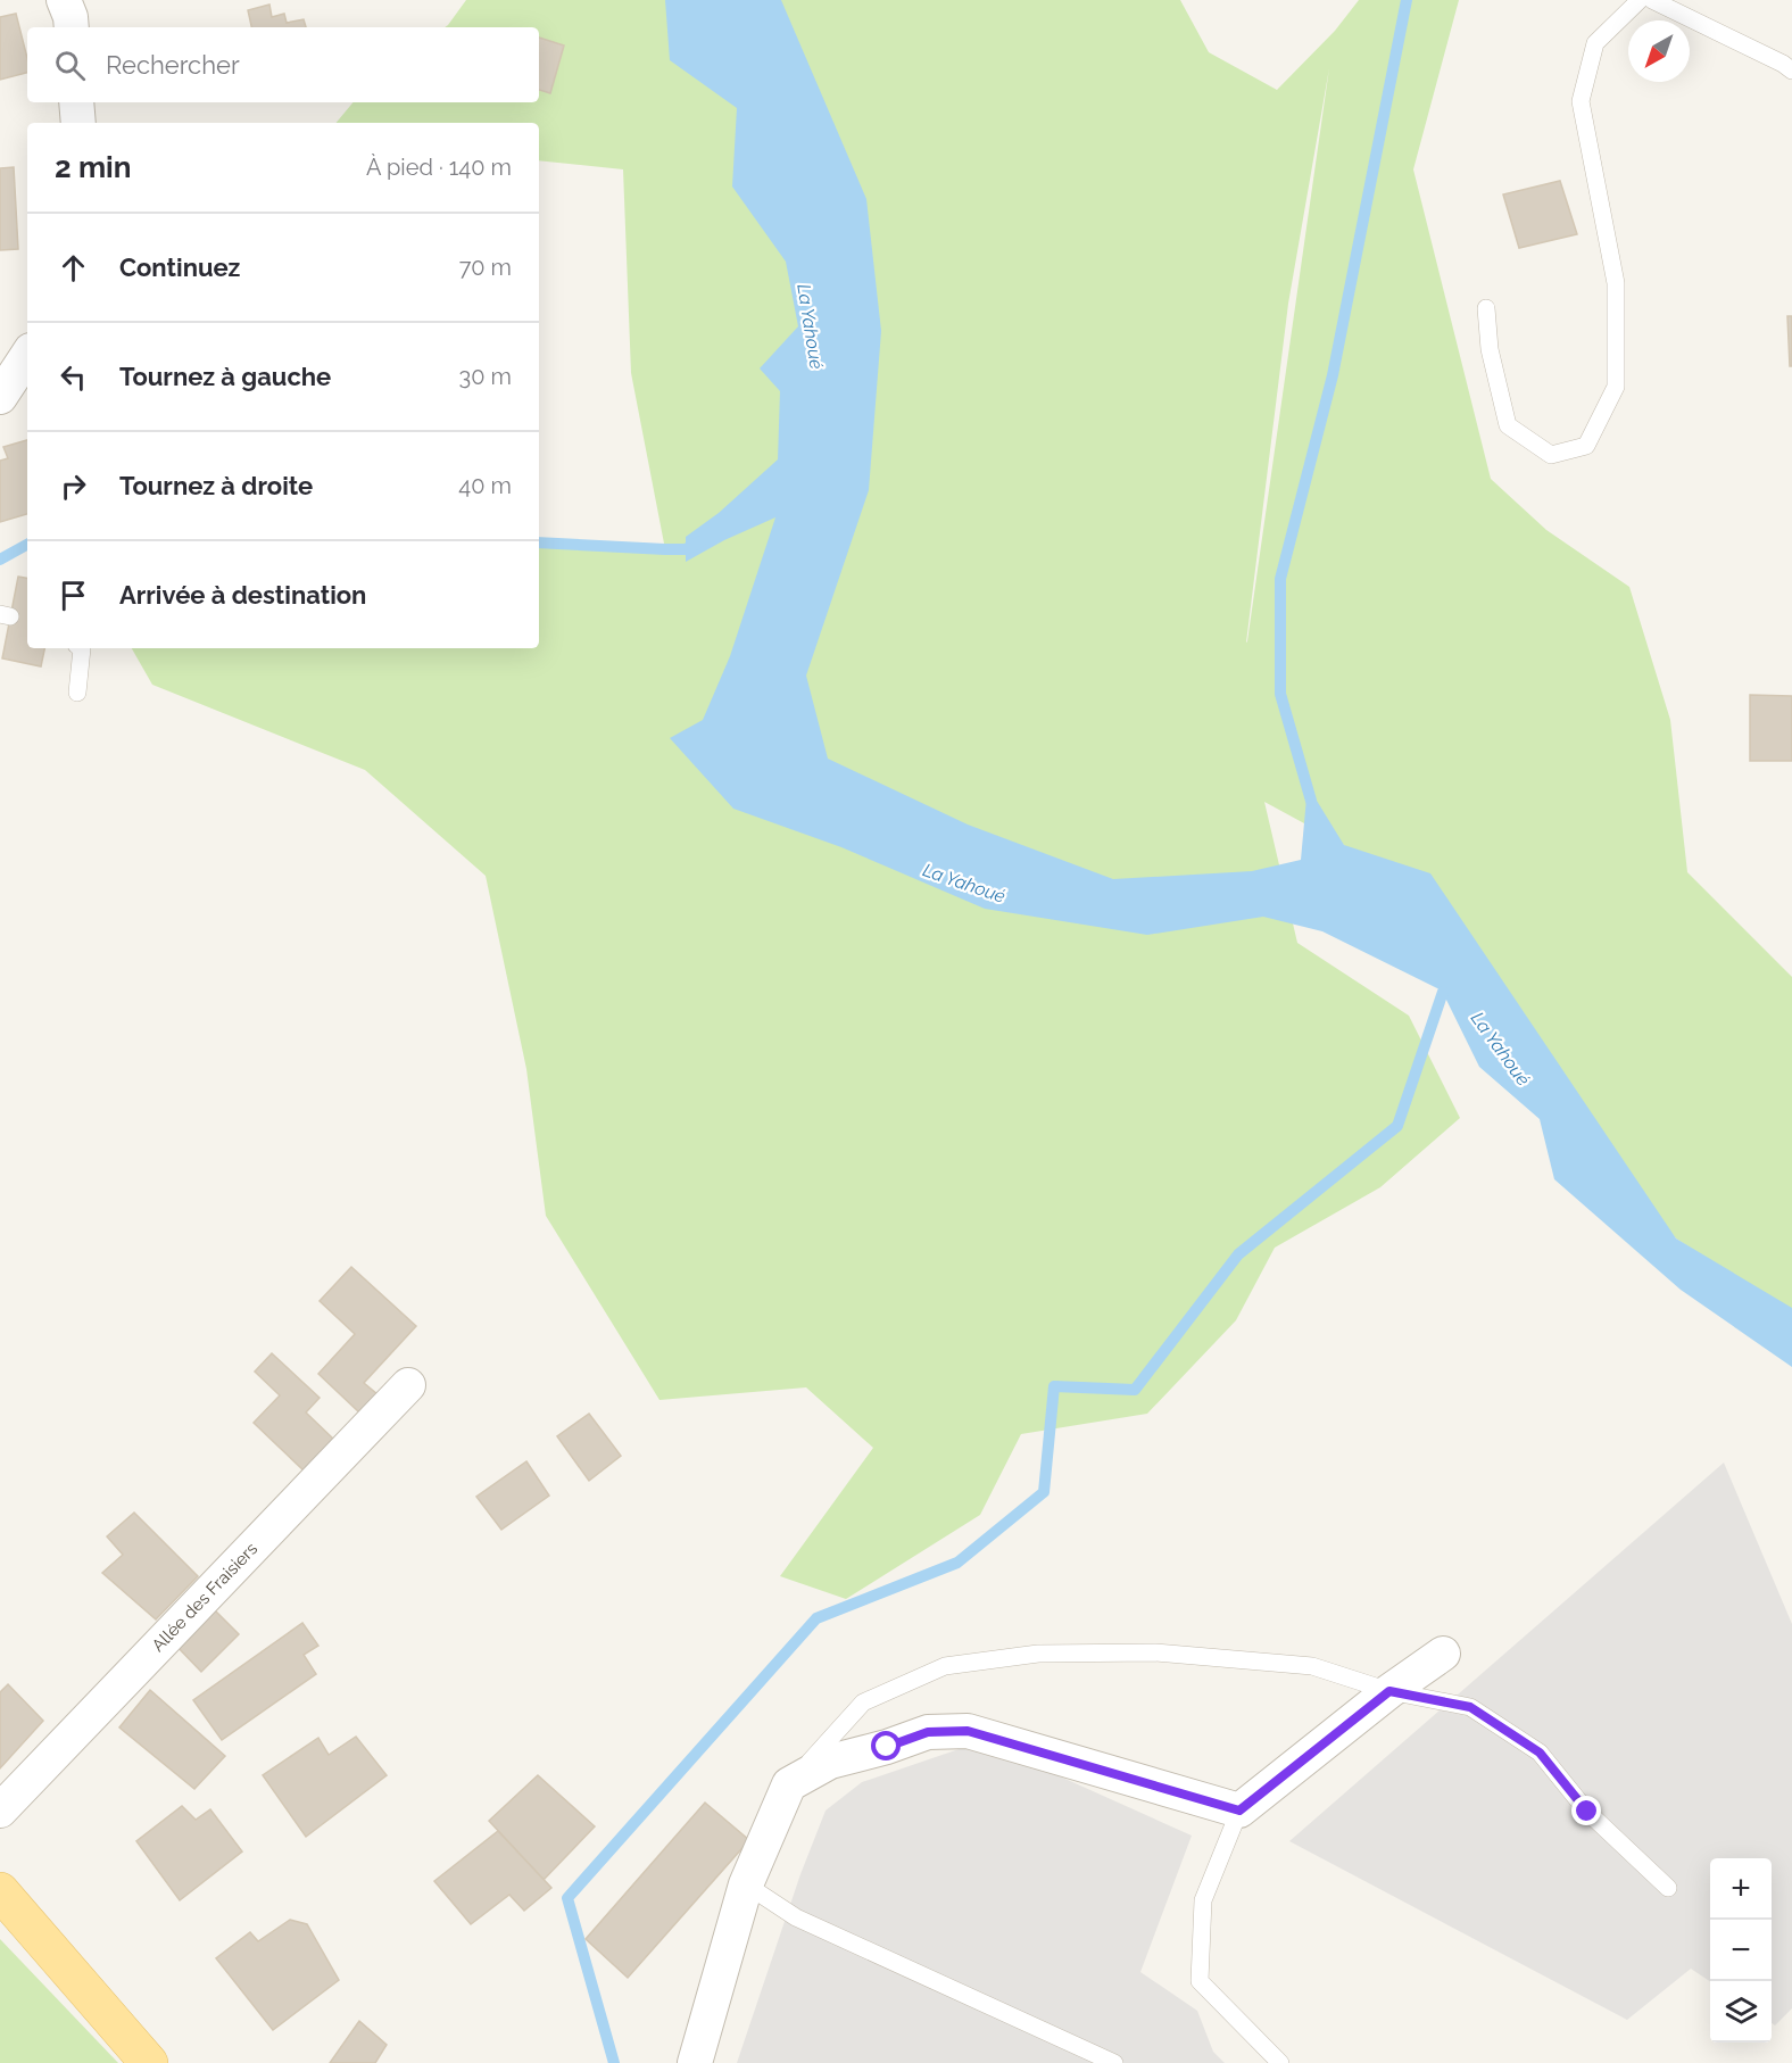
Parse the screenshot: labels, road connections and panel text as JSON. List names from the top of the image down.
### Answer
{
  "streets": {
    "street": ["Allée des Fraisiers"]
  },
  "water": ["La Yahoué"],
  "north": "bottom left",
  "page": {
    "search": "Rechercher",
    "heading": ["2 min", "À pied · 140 m"],
    "list": [
      ["Continuez", "70 m"],
      ["Tournez à gauche", "30 m"],
      ["Tournez à droite", "40 m"],
      "Arrivée à destination"
    ],
    "map_buttons": ["+", "−"]
  }
}
